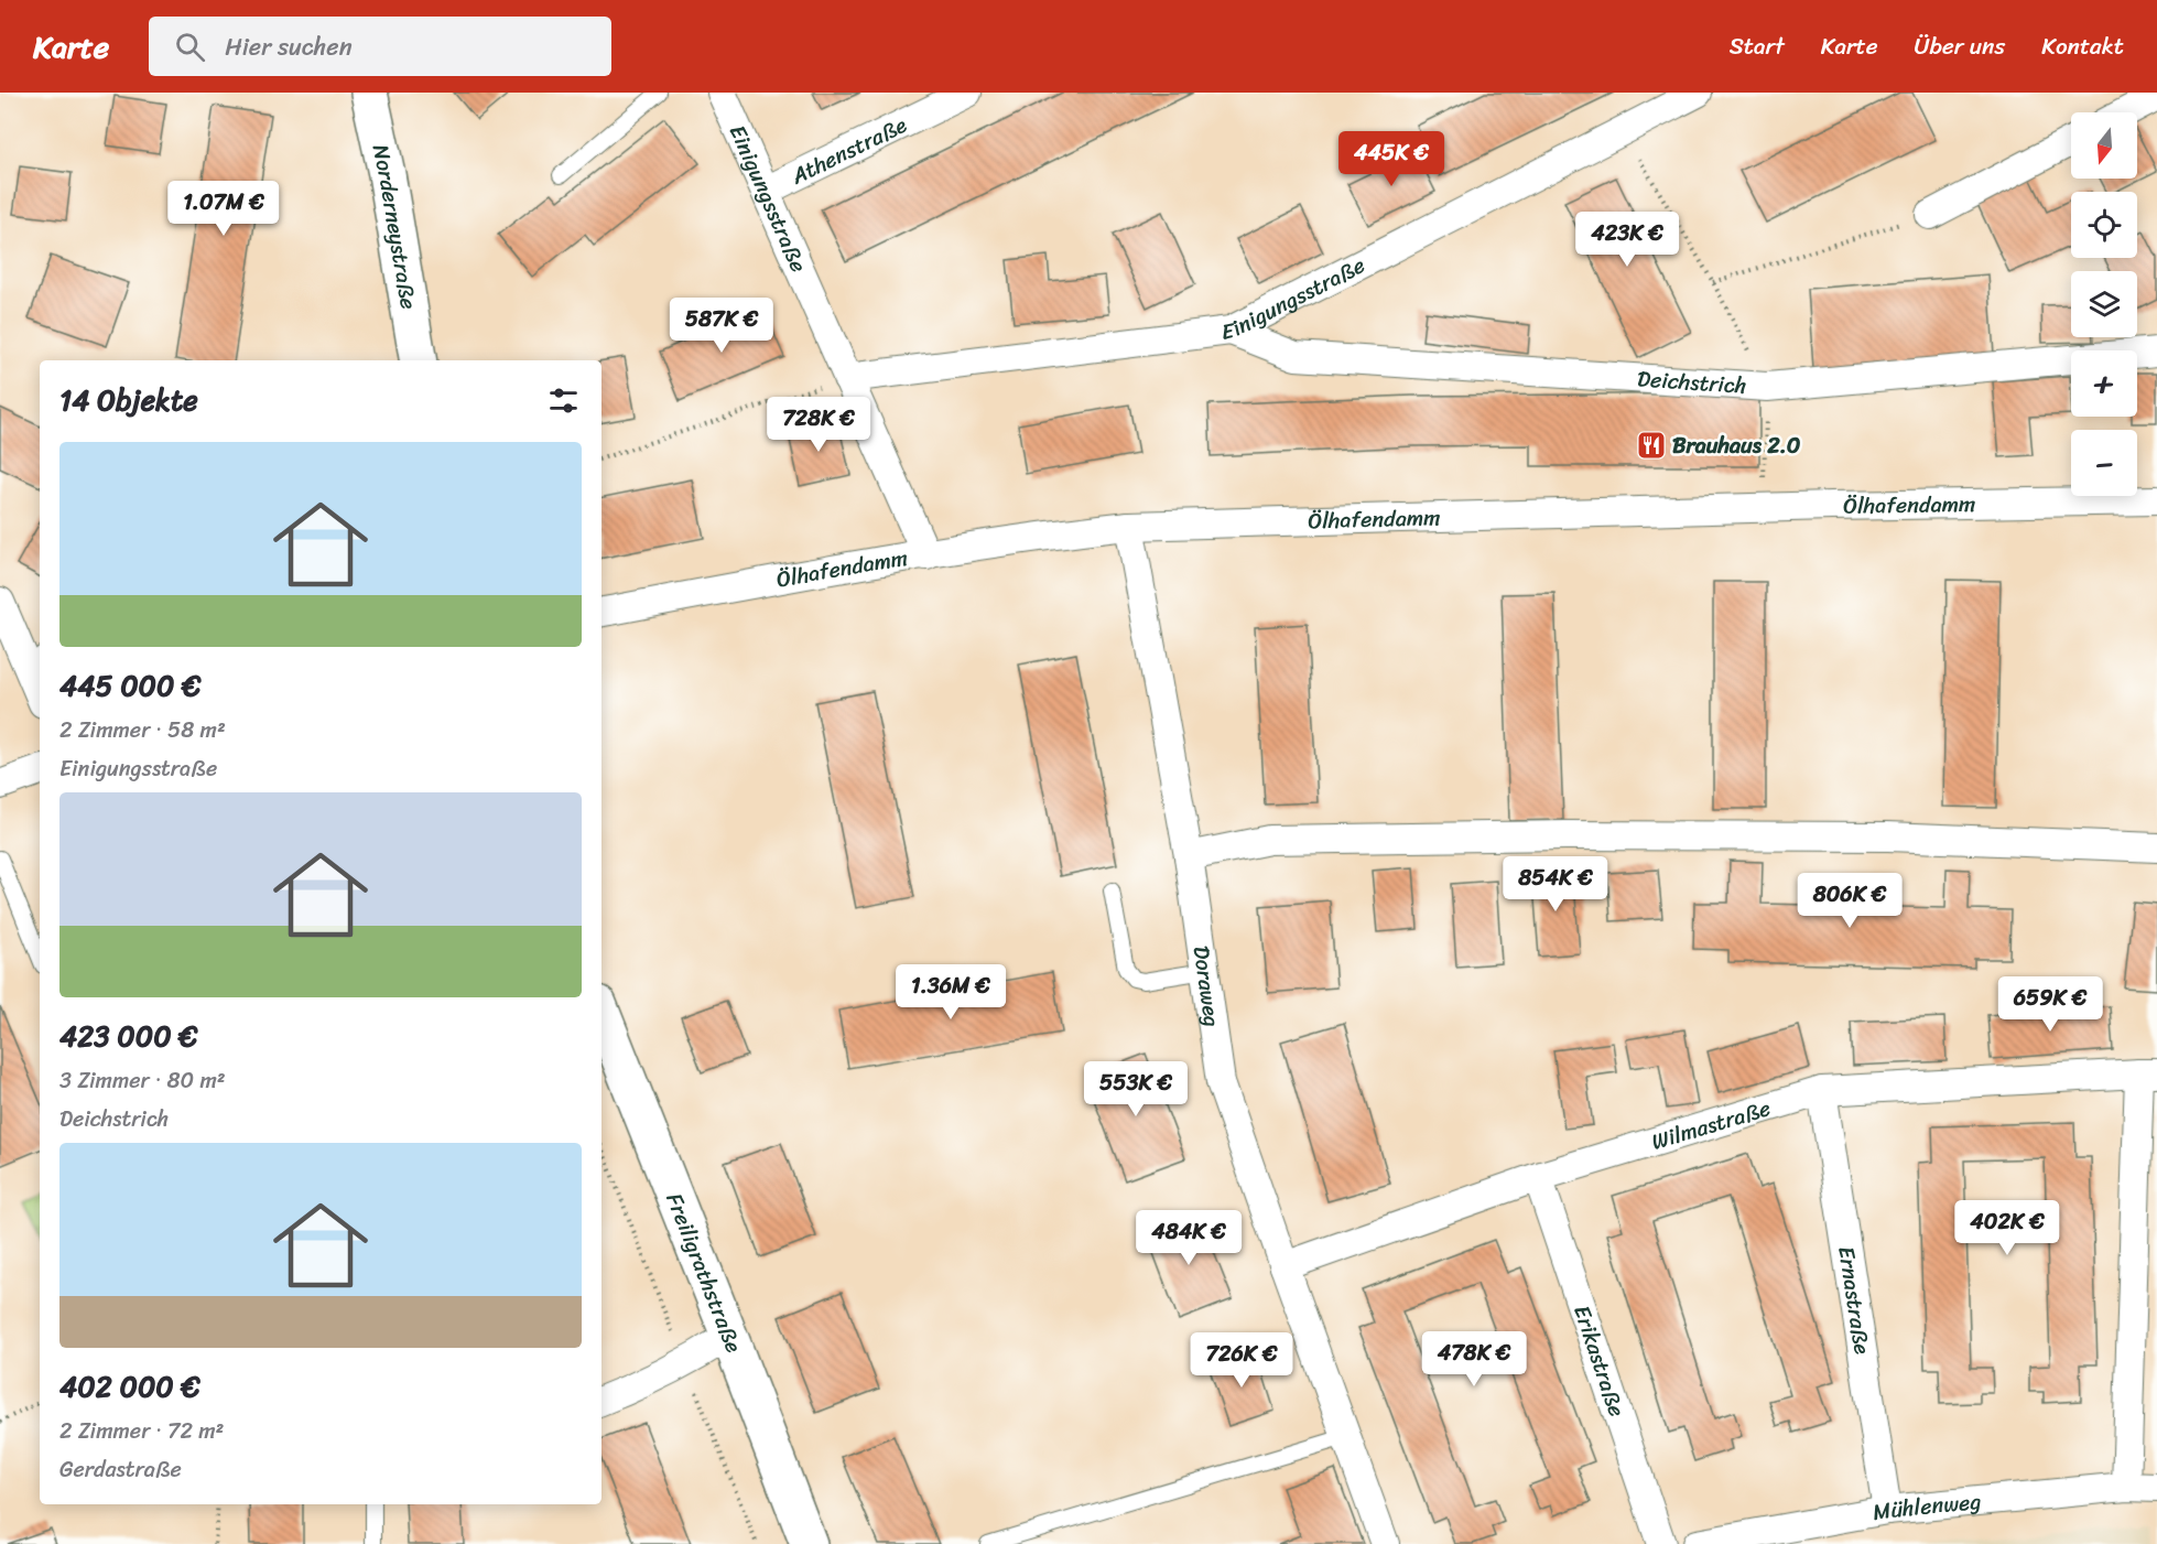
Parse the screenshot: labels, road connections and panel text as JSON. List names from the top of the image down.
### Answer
{
  "streets": {
    "street": [
      "Athenstraße",
      "Einigungsstraße",
      "Norderneystraße",
      "Deichstrich",
      "Ölhafendamm",
      "Doraweg",
      "Wilmastraße",
      "Freiligrathstraße",
      "Ernastraße",
      "Erikastraße",
      "Mühlenweg"
    ]
  },
  "crossings": [
    ["Athenstraße", "Einigungsstraße"],
    ["Einigungsstraße", "Deichstrich"],
    ["Einigungsstraße", "Ölhafendamm"],
    ["Ölhafendamm", "Doraweg"],
    ["Doraweg", "Wilmastraße"],
    ["Wilmastraße", "Ernastraße"],
    ["Wilmastraße", "Erikastraße"],
    ["Ernastraße", "Mühlenweg"]
  ],
  "places": {
    "restaurant": ["Brauhaus 2.0"]
  },
  "north": "bottom",
  "page": {
    "header": "Karte",
    "search": "Hier suchen",
    "nav": [
      "Start",
      "Karte",
      "Über uns",
      "Kontakt"
    ],
    "map_buttons": ["+", "−"],
    "price": [
      "445K €",
      "1.07M €",
      "423K €",
      "587K €",
      "728K €",
      "854K €",
      "806K €",
      "1.36M €",
      "659K €",
      "553K €",
      "402K €",
      "484K €",
      "478K €",
      "726K €"
    ],
    "heading": "14 Objekte",
    "list": [
      {
        "name": "445 000 €",
        "note": "2 Zimmer · 58 m² · Einigungsstraße"
      },
      {
        "name": "423 000 €",
        "note": "3 Zimmer · 80 m² · Deichstrich"
      },
      {
        "name": "402 000 €",
        "note": "2 Zimmer · 72 m² · Gerdastraße"
      }
    ]
  }
}
